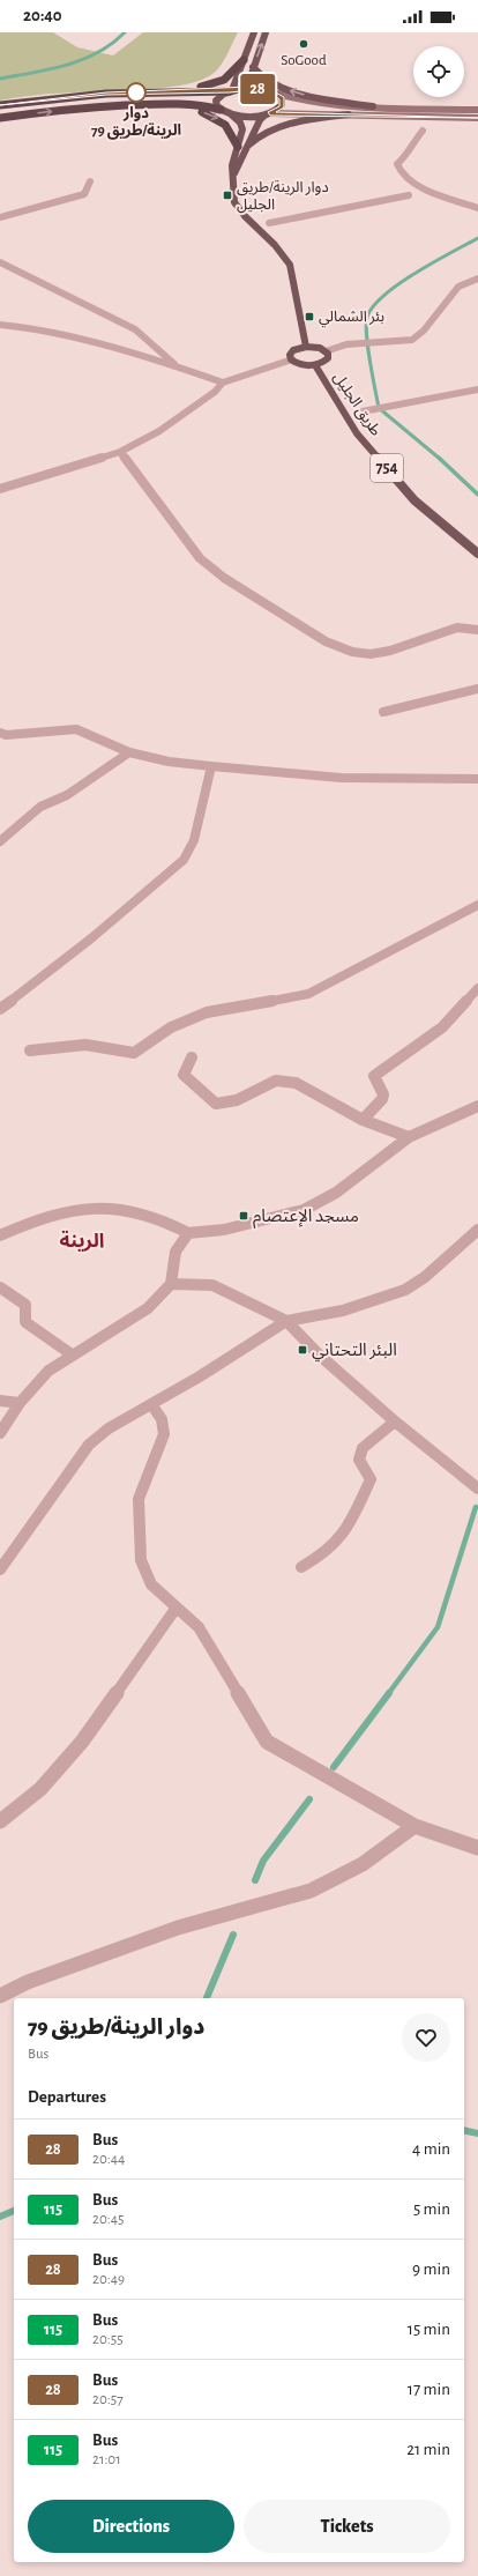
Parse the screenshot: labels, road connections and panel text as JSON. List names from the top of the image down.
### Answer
{
  "streets": {
    "main road": ["طريق الجليل", "754"]
  },
  "districts": ["الرينة"],
  "places": {
    "other": ["SoGood", "دوار الرينة/طريق 79"],
    "transit": [
      "دوار الرينة/طريق الجليل",
      "بئر الشمالي",
      "مسجد الإعتصام",
      "البئر التحتاني"
    ]
  },
  "lines": ["bus line 28"],
  "page": {
    "status": "20:40",
    "on_map": "28",
    "heading": [
      ["دوار الرينة/طريق 79", "Bus"],
      "Departures"
    ],
    "list": [
      {
        "mark": "28",
        "name": "Bus",
        "note": "20:44",
        "value": "4 min"
      },
      {
        "mark": "115",
        "name": "Bus",
        "note": "20:45",
        "value": "5 min"
      },
      {
        "mark": "28",
        "name": "Bus",
        "note": "20:49",
        "value": "9 min"
      },
      {
        "mark": "115",
        "name": "Bus",
        "note": "20:55",
        "value": "15 min"
      },
      {
        "mark": "28",
        "name": "Bus",
        "note": "20:57",
        "value": "17 min"
      },
      {
        "mark": "115",
        "name": "Bus",
        "note": "21:01",
        "value": "21 min"
      }
    ],
    "buttons": ["Directions", "Tickets"]
  }
}
